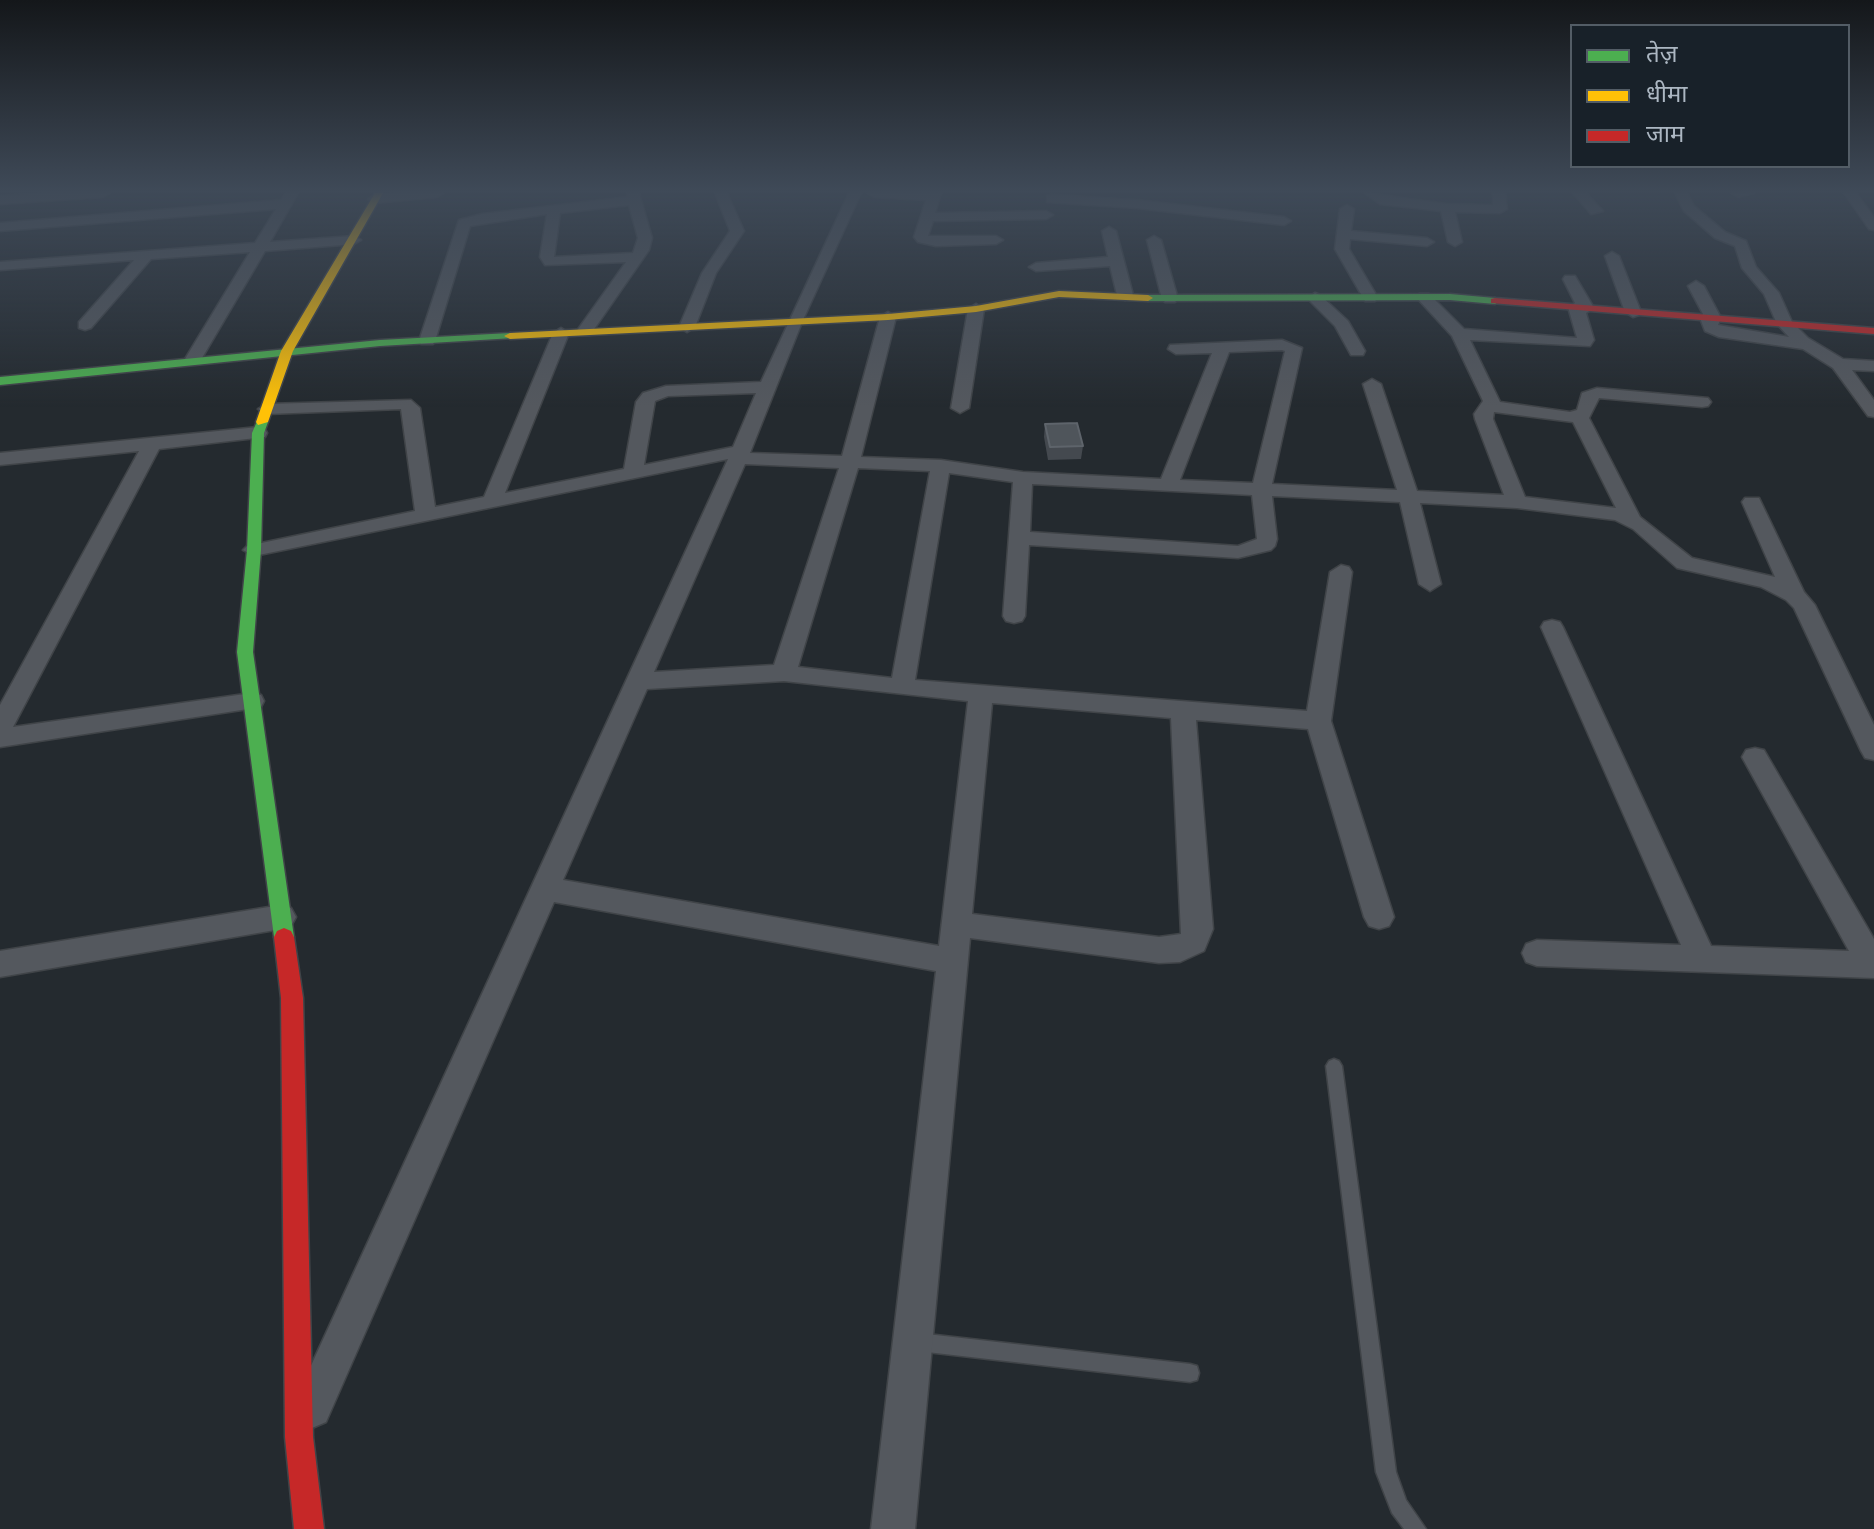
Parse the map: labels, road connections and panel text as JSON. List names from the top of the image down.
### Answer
{
  "legend": ["तेज़", "धीमा", "जाम"]
}
